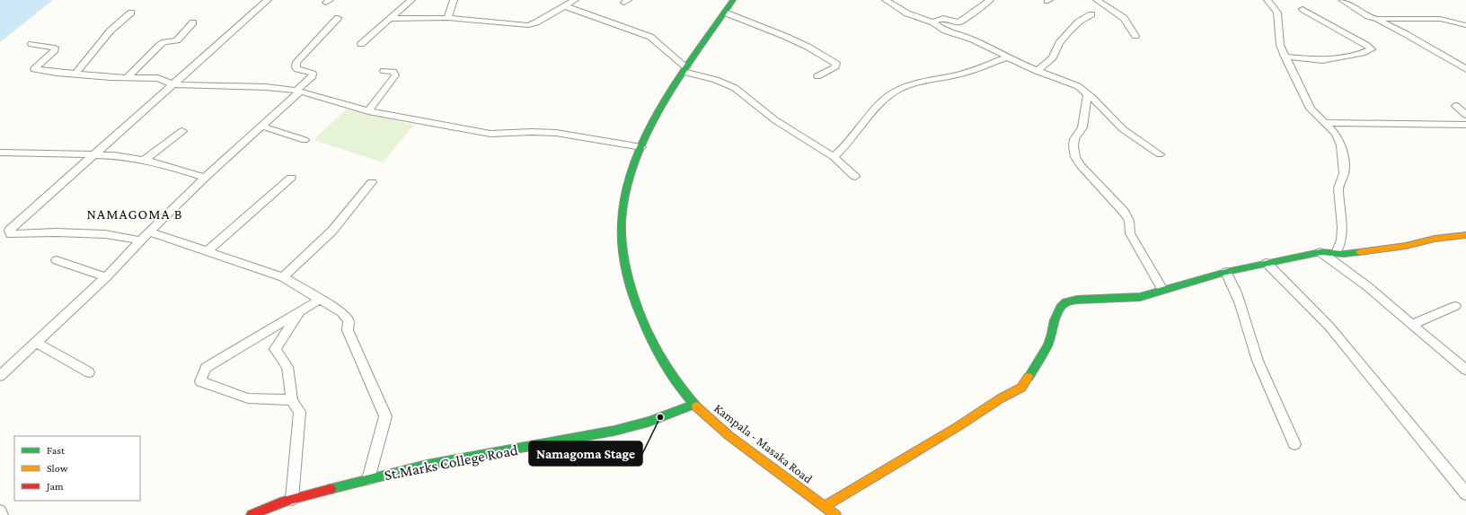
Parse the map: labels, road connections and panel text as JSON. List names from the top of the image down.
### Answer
{
  "streets": {
    "main road": ["Kampala - Masaka Road", "St.Marks College Road"]
  },
  "crossings": [
    ["Kampala - Masaka Road", "St.Marks College Road"]
  ],
  "districts": ["NAMAGOMA B"],
  "places": ["Namagoma Stage"],
  "legend": ["Fast", "Slow", "Jam"]
}
